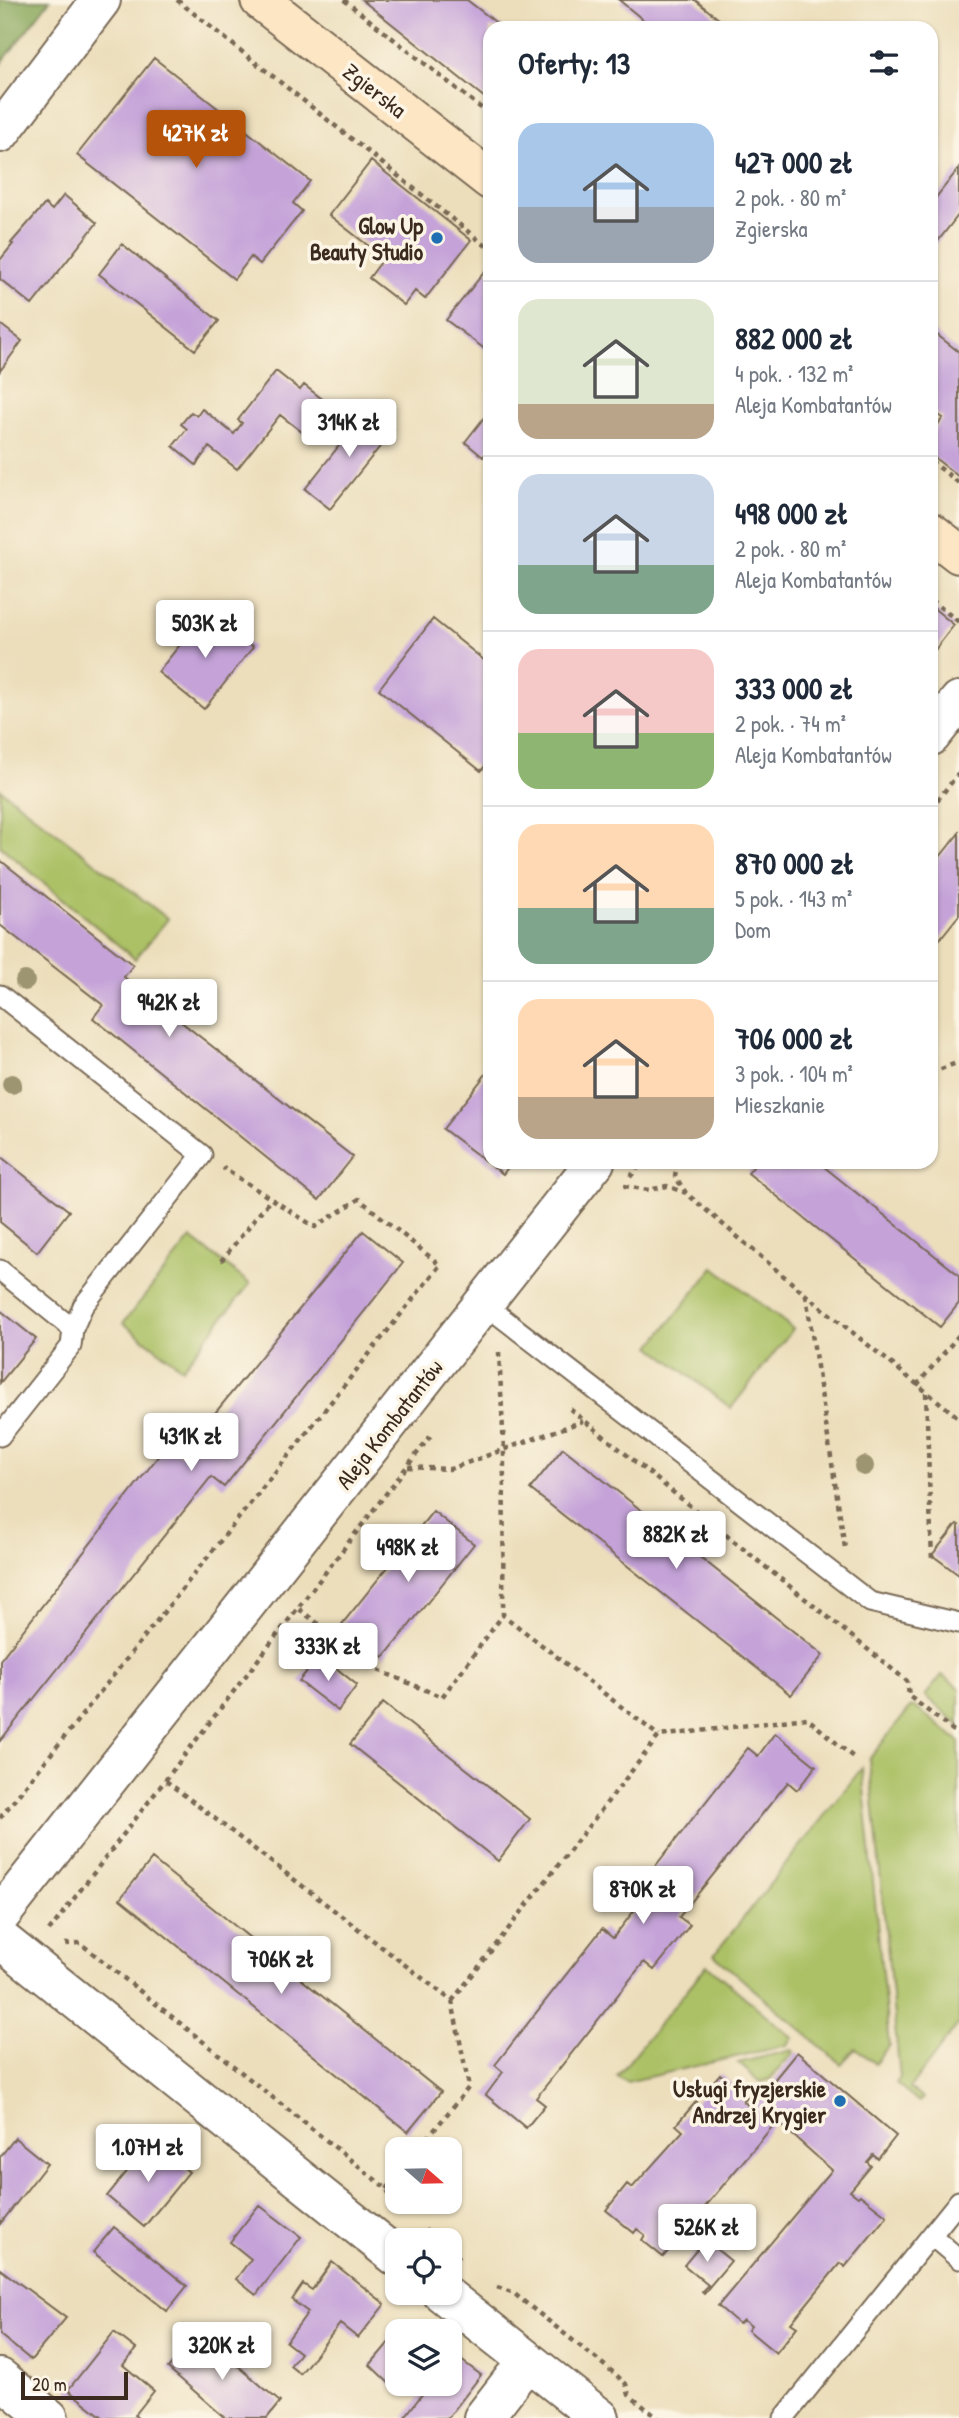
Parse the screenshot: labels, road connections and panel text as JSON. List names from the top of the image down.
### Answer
{
  "streets": {
    "main road": ["Zgierska"],
    "street": ["Aleja Kombatantów"]
  },
  "places": ["Glow Up Beauty Studio", "Usługi fryzjerskie Andrzej Krygier"],
  "scale_bar": "20 m",
  "north": "right",
  "page": {
    "heading": "Oferty: 13",
    "list": [
      {
        "name": "427 000 zł",
        "note": "2 pok. · 80 m² · Zgierska"
      },
      {
        "name": "882 000 zł",
        "note": "4 pok. · 132 m² · Aleja Kombatantów"
      },
      {
        "name": "498 000 zł",
        "note": "2 pok. · 80 m² · Aleja Kombatantów"
      },
      {
        "name": "333 000 zł",
        "note": "2 pok. · 74 m² · Aleja Kombatantów"
      },
      {
        "name": "870 000 zł",
        "note": "5 pok. · 143 m² · Dom"
      },
      {
        "name": "706 000 zł",
        "note": "3 pok. · 104 m² · Mieszkanie"
      }
    ],
    "price": [
      "427K zł",
      "314K zł",
      "503K zł",
      "942K zł",
      "431K zł",
      "882K zł",
      "498K zł",
      "333K zł",
      "870K zł",
      "706K zł",
      "1.07M zł",
      "526K zł",
      "320K zł"
    ],
    "scale": "20 m"
  }
}
